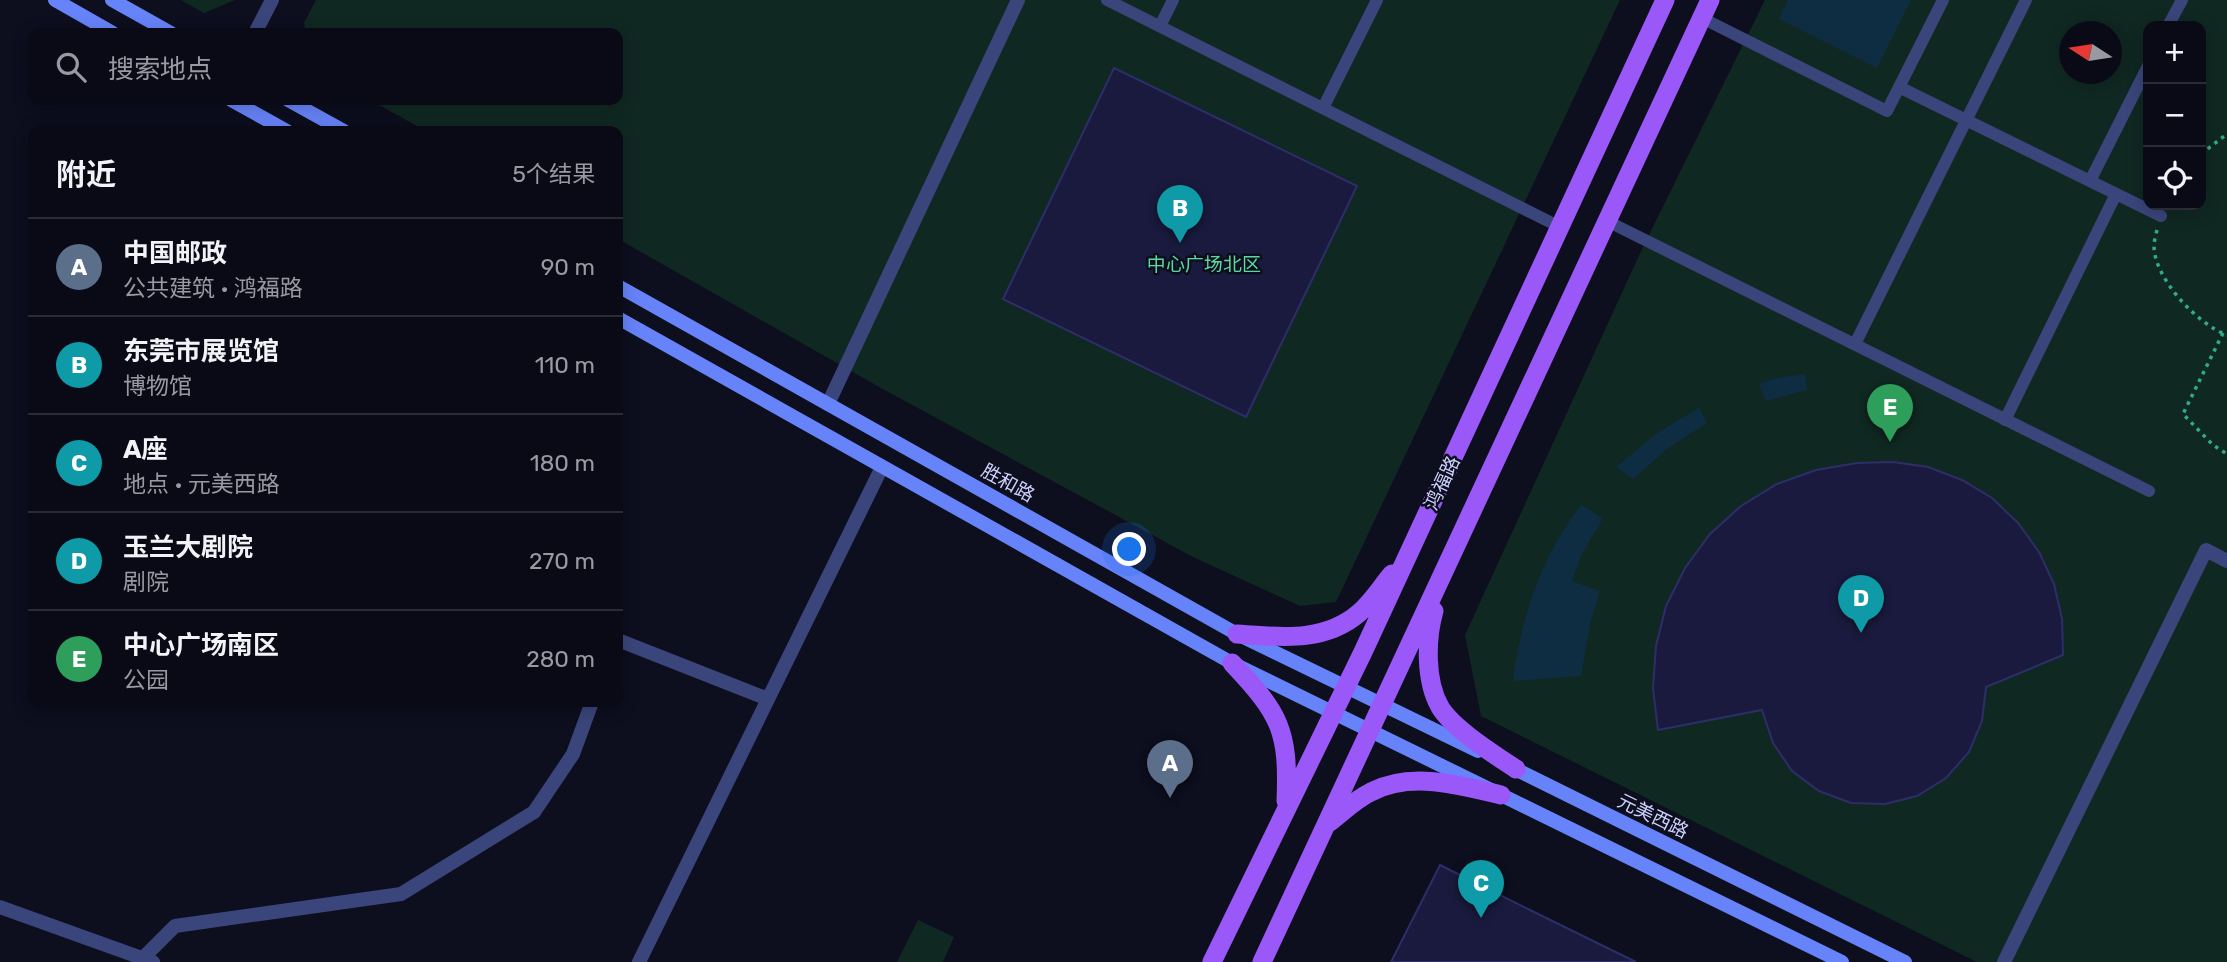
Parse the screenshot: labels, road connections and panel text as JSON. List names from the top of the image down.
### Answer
{
  "streets": {
    "main road": ["胜和路", "鸿福路", "元美西路"]
  },
  "crossings": [
    ["胜和路", "鸿福路"],
    ["胜和路", "元美西路"],
    ["鸿福路", "元美西路"]
  ],
  "parks": ["中心广场北区"],
  "north": "left",
  "page": {
    "map_buttons": ["+", "−"],
    "search": "搜索地点",
    "heading": ["附近", "5个结果"],
    "pins": [
      "B",
      "E",
      "D",
      "A",
      "C"
    ],
    "list": [
      {
        "mark": "A",
        "name": "中国邮政",
        "note": "公共建筑 · 鸿福路",
        "value": "90 m"
      },
      {
        "mark": "B",
        "name": "东莞市展览馆",
        "note": "博物馆",
        "value": "110 m"
      },
      {
        "mark": "C",
        "name": "A座",
        "note": "地点 · 元美西路",
        "value": "180 m"
      },
      {
        "mark": "D",
        "name": "玉兰大剧院",
        "note": "剧院",
        "value": "270 m"
      },
      {
        "mark": "E",
        "name": "中心广场南区",
        "note": "公园",
        "value": "280 m"
      }
    ]
  }
}
